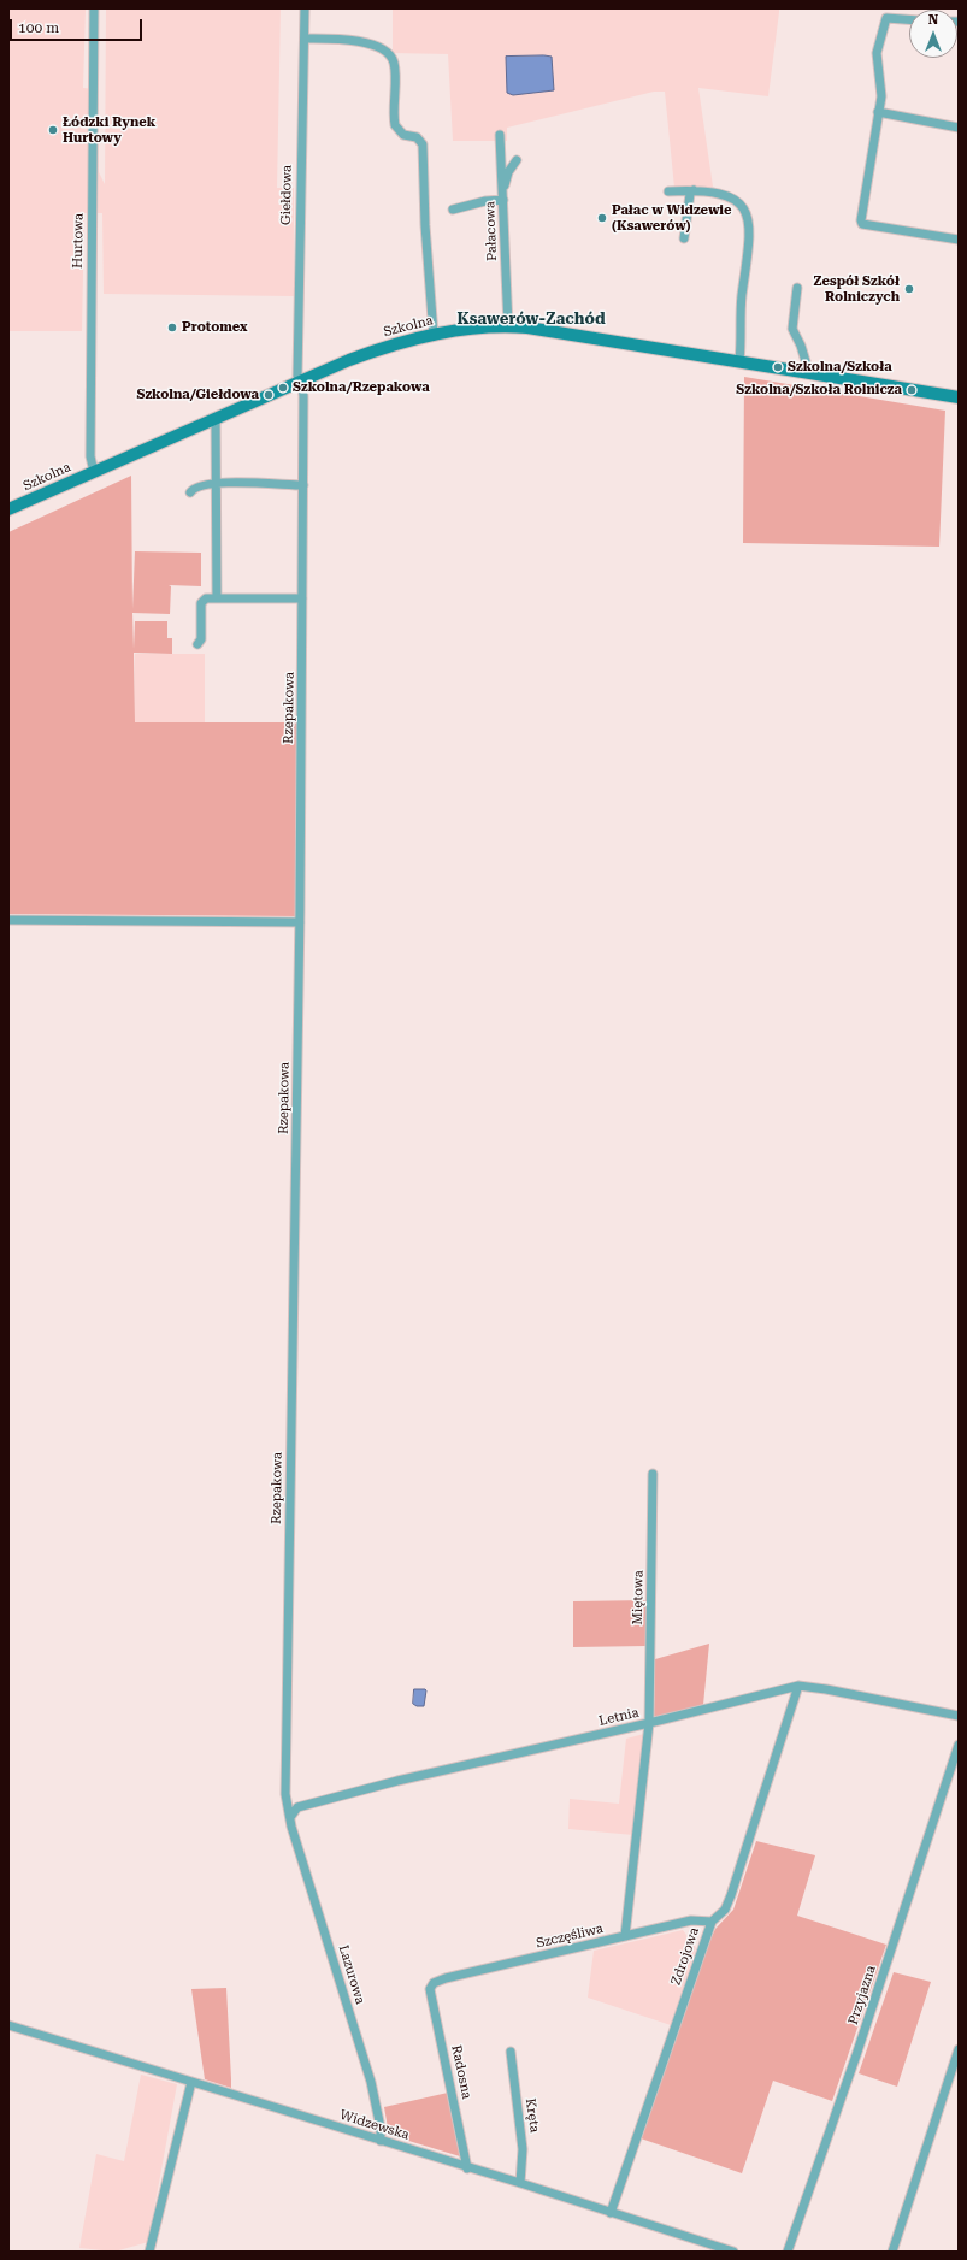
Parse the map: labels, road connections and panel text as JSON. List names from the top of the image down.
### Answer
{
  "streets": {
    "street": [
      "Giełdowa",
      "Pałacowa",
      "Hurtowa",
      "Szkolna",
      "Rzepakowa",
      "Miętowa",
      "Letnia",
      "Szczęśliwa",
      "Zdrojowa",
      "Lazurowa",
      "Przyjazna",
      "Radosna",
      "Kręta",
      "Widzewska"
    ]
  },
  "crossings": [
    ["Giełdowa", "Szkolna"],
    ["Giełdowa", "Rzepakowa"],
    ["Pałacowa", "Szkolna"],
    ["Hurtowa", "Szkolna"],
    ["Szkolna", "Rzepakowa"],
    ["Rzepakowa", "Letnia"],
    ["Rzepakowa", "Lazurowa"],
    ["Miętowa", "Letnia"],
    ["Miętowa", "Szczęśliwa"],
    ["Letnia", "Zdrojowa"],
    ["Letnia", "Lazurowa"],
    ["Szczęśliwa", "Zdrojowa"],
    ["Szczęśliwa", "Radosna"],
    ["Zdrojowa", "Widzewska"],
    ["Lazurowa", "Widzewska"],
    ["Radosna", "Widzewska"],
    ["Kręta", "Widzewska"]
  ],
  "districts": ["Ksawerów-Zachód"],
  "places": [
    "Łódzki Rynek Hurtowy",
    "Pałac w Widzewie (Ksawerów)",
    "Zespół Szkół Rolniczych",
    "Protomex",
    "Szkolna/Szkoła",
    "Szkolna/Rzepakowa",
    "Szkolna/Szkoła Rolnicza",
    "Szkolna/Giełdowa"
  ],
  "scale_bar": "100 m",
  "north": "top"
}
